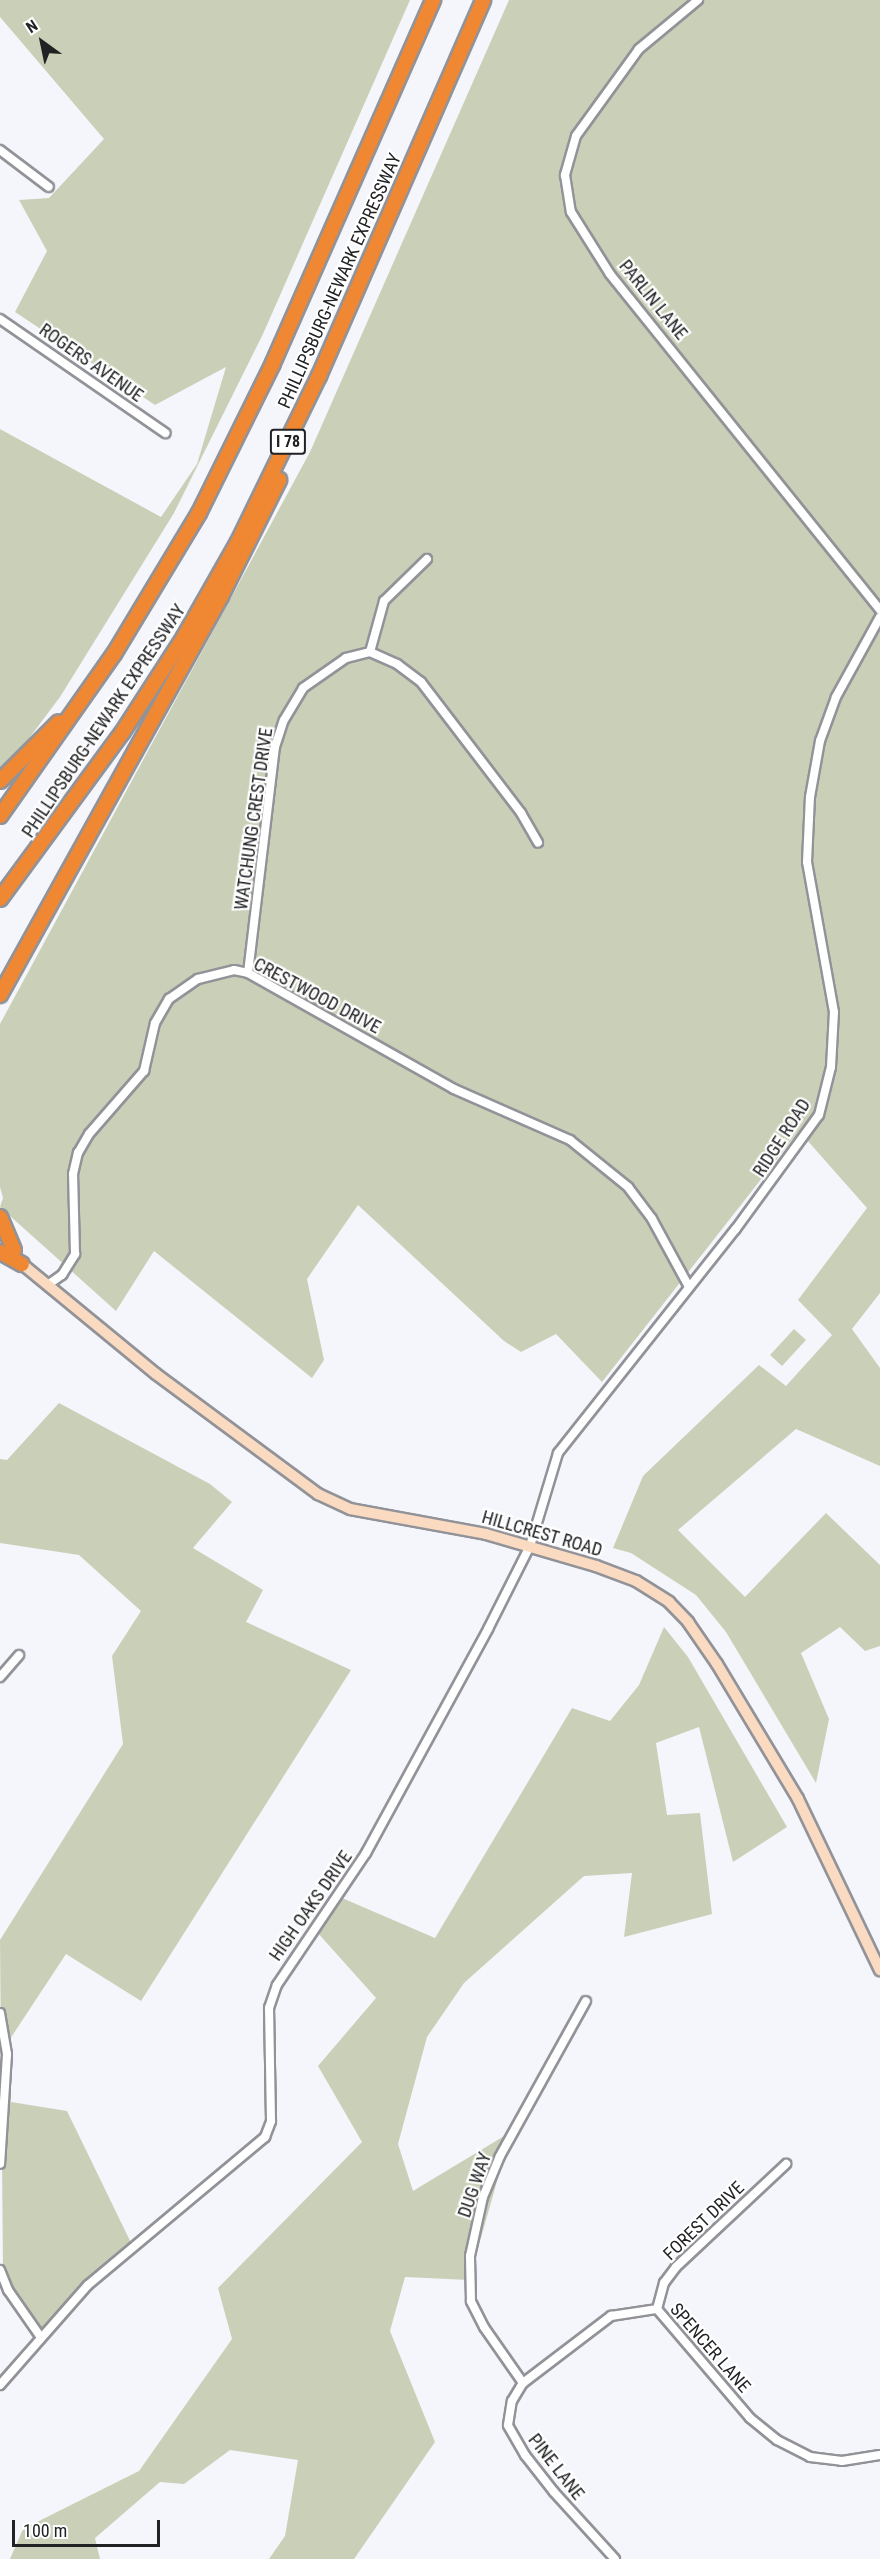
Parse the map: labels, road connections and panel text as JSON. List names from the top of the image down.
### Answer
{
  "streets": {
    "highway": ["PHILLIPSBURG-NEWARK EXPRESSWAY", "I 78"],
    "main road": ["HILLCREST ROAD"],
    "street": [
      "PARLIN LANE",
      "ROGERS AVENUE",
      "WATCHUNG CREST DRIVE",
      "CRESTWOOD DRIVE",
      "RIDGE ROAD",
      "HIGH OAKS DRIVE",
      "DUG WAY",
      "FOREST DRIVE",
      "SPENCER LANE",
      "PINE LANE"
    ]
  },
  "crossings": [
    ["WATCHUNG CREST DRIVE", "CRESTWOOD DRIVE"],
    ["CRESTWOOD DRIVE", "RIDGE ROAD"],
    ["CRESTWOOD DRIVE", "HILLCREST ROAD"],
    ["RIDGE ROAD", "HILLCREST ROAD"],
    ["RIDGE ROAD", "HIGH OAKS DRIVE"],
    ["HILLCREST ROAD", "HIGH OAKS DRIVE"],
    ["DUG WAY", "SPENCER LANE"],
    ["DUG WAY", "PINE LANE"],
    ["FOREST DRIVE", "SPENCER LANE"],
    ["SPENCER LANE", "PINE LANE"]
  ],
  "scale_bar": "100 m",
  "north": "top left"
}
